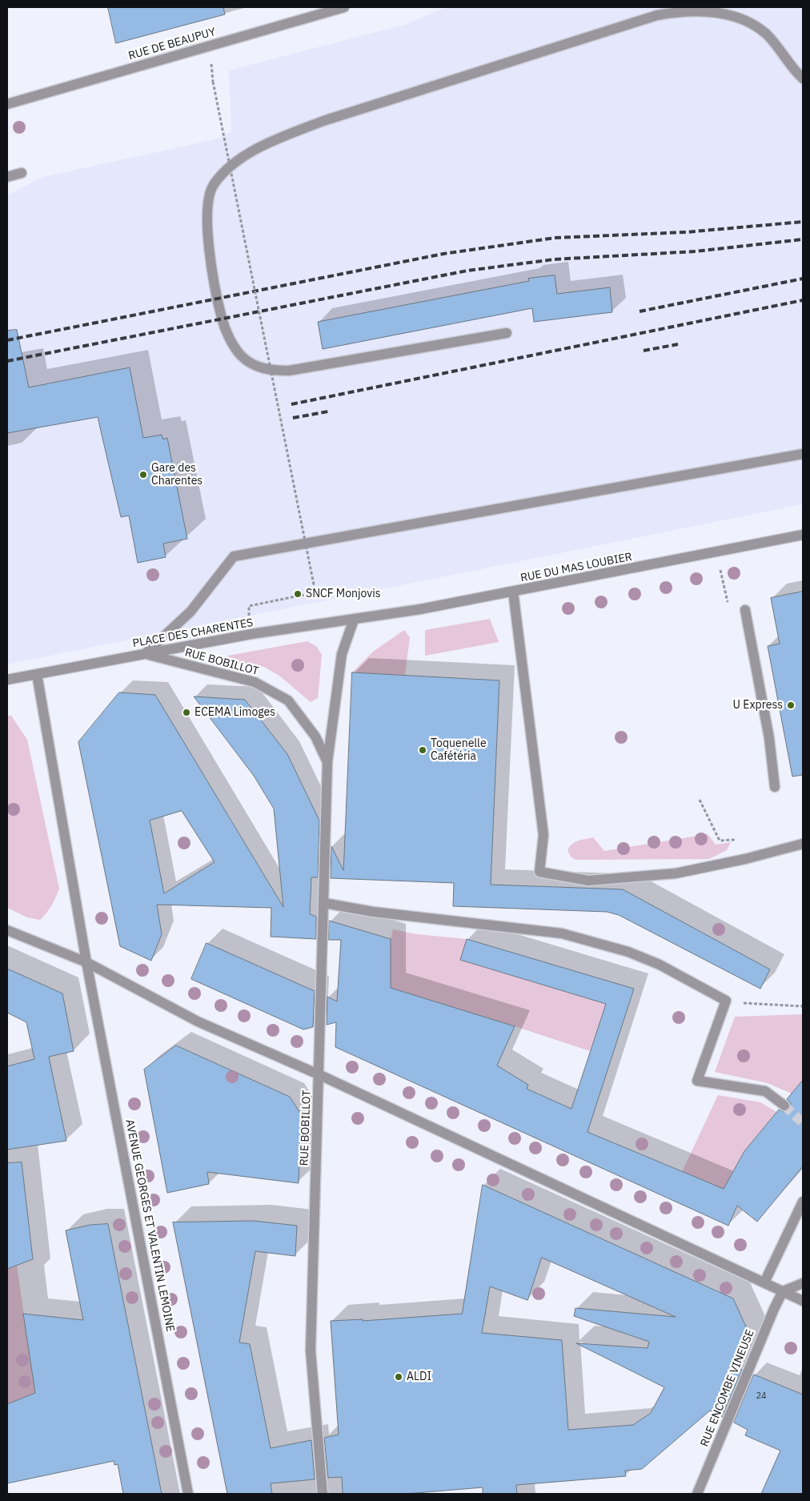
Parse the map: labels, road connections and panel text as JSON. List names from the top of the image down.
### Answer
{
  "streets": {
    "street": [
      "RUE DE BEAUPUY",
      "RUE DU MAS LOUBIER",
      "PLACE DES CHARENTES",
      "RUE BOBILLOT",
      "AVENUE GEORGES ET VALENTIN LEMOINE",
      "RUE ENCOMBE VINEUSE"
    ]
  },
  "crossings": [
    ["RUE DU MAS LOUBIER", "PLACE DES CHARENTES"],
    ["RUE DU MAS LOUBIER", "RUE BOBILLOT"],
    ["PLACE DES CHARENTES", "RUE BOBILLOT"]
  ],
  "places": [
    "Gare des Charentes",
    "SNCF Monjovis",
    "U Express",
    "ECEMA Limoges",
    "Toquenelle Cafétéria",
    "ALDI"
  ],
  "house_numbers": ["24"]
}
